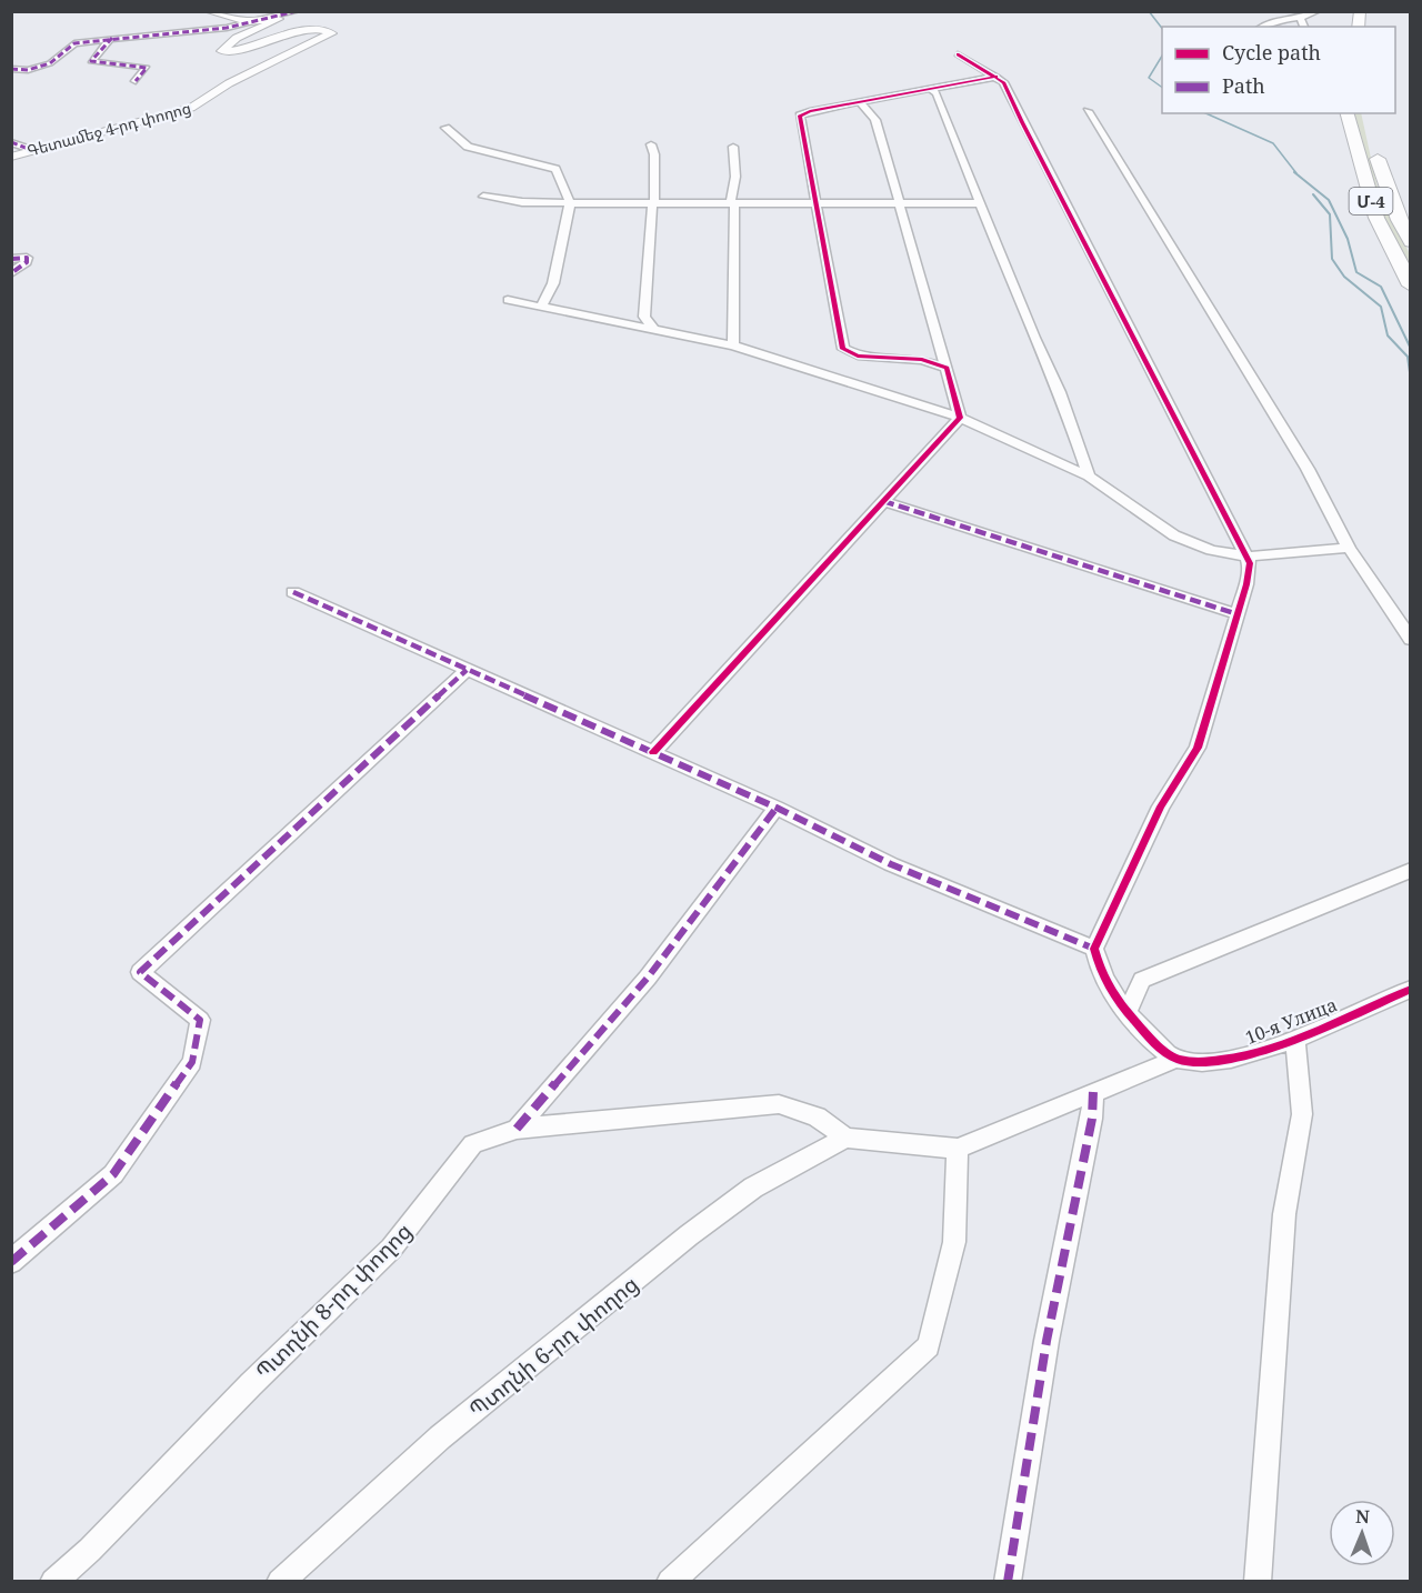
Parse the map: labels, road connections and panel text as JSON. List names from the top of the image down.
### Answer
{
  "streets": {
    "highway": ["Մ-4"],
    "street": [
      "Գետամեջ 4-րդ փողոց",
      "10-я Улица",
      "Պտղնի 8-րդ փողոց",
      "Պտղնի 6-րդ փողոց"
    ]
  },
  "crossings": [
    ["Պտղնի 8-րդ փողոց", "Պտղնի 6-րդ փողոց"]
  ],
  "legend": ["Cycle path", "Path"],
  "north": "top"
}
